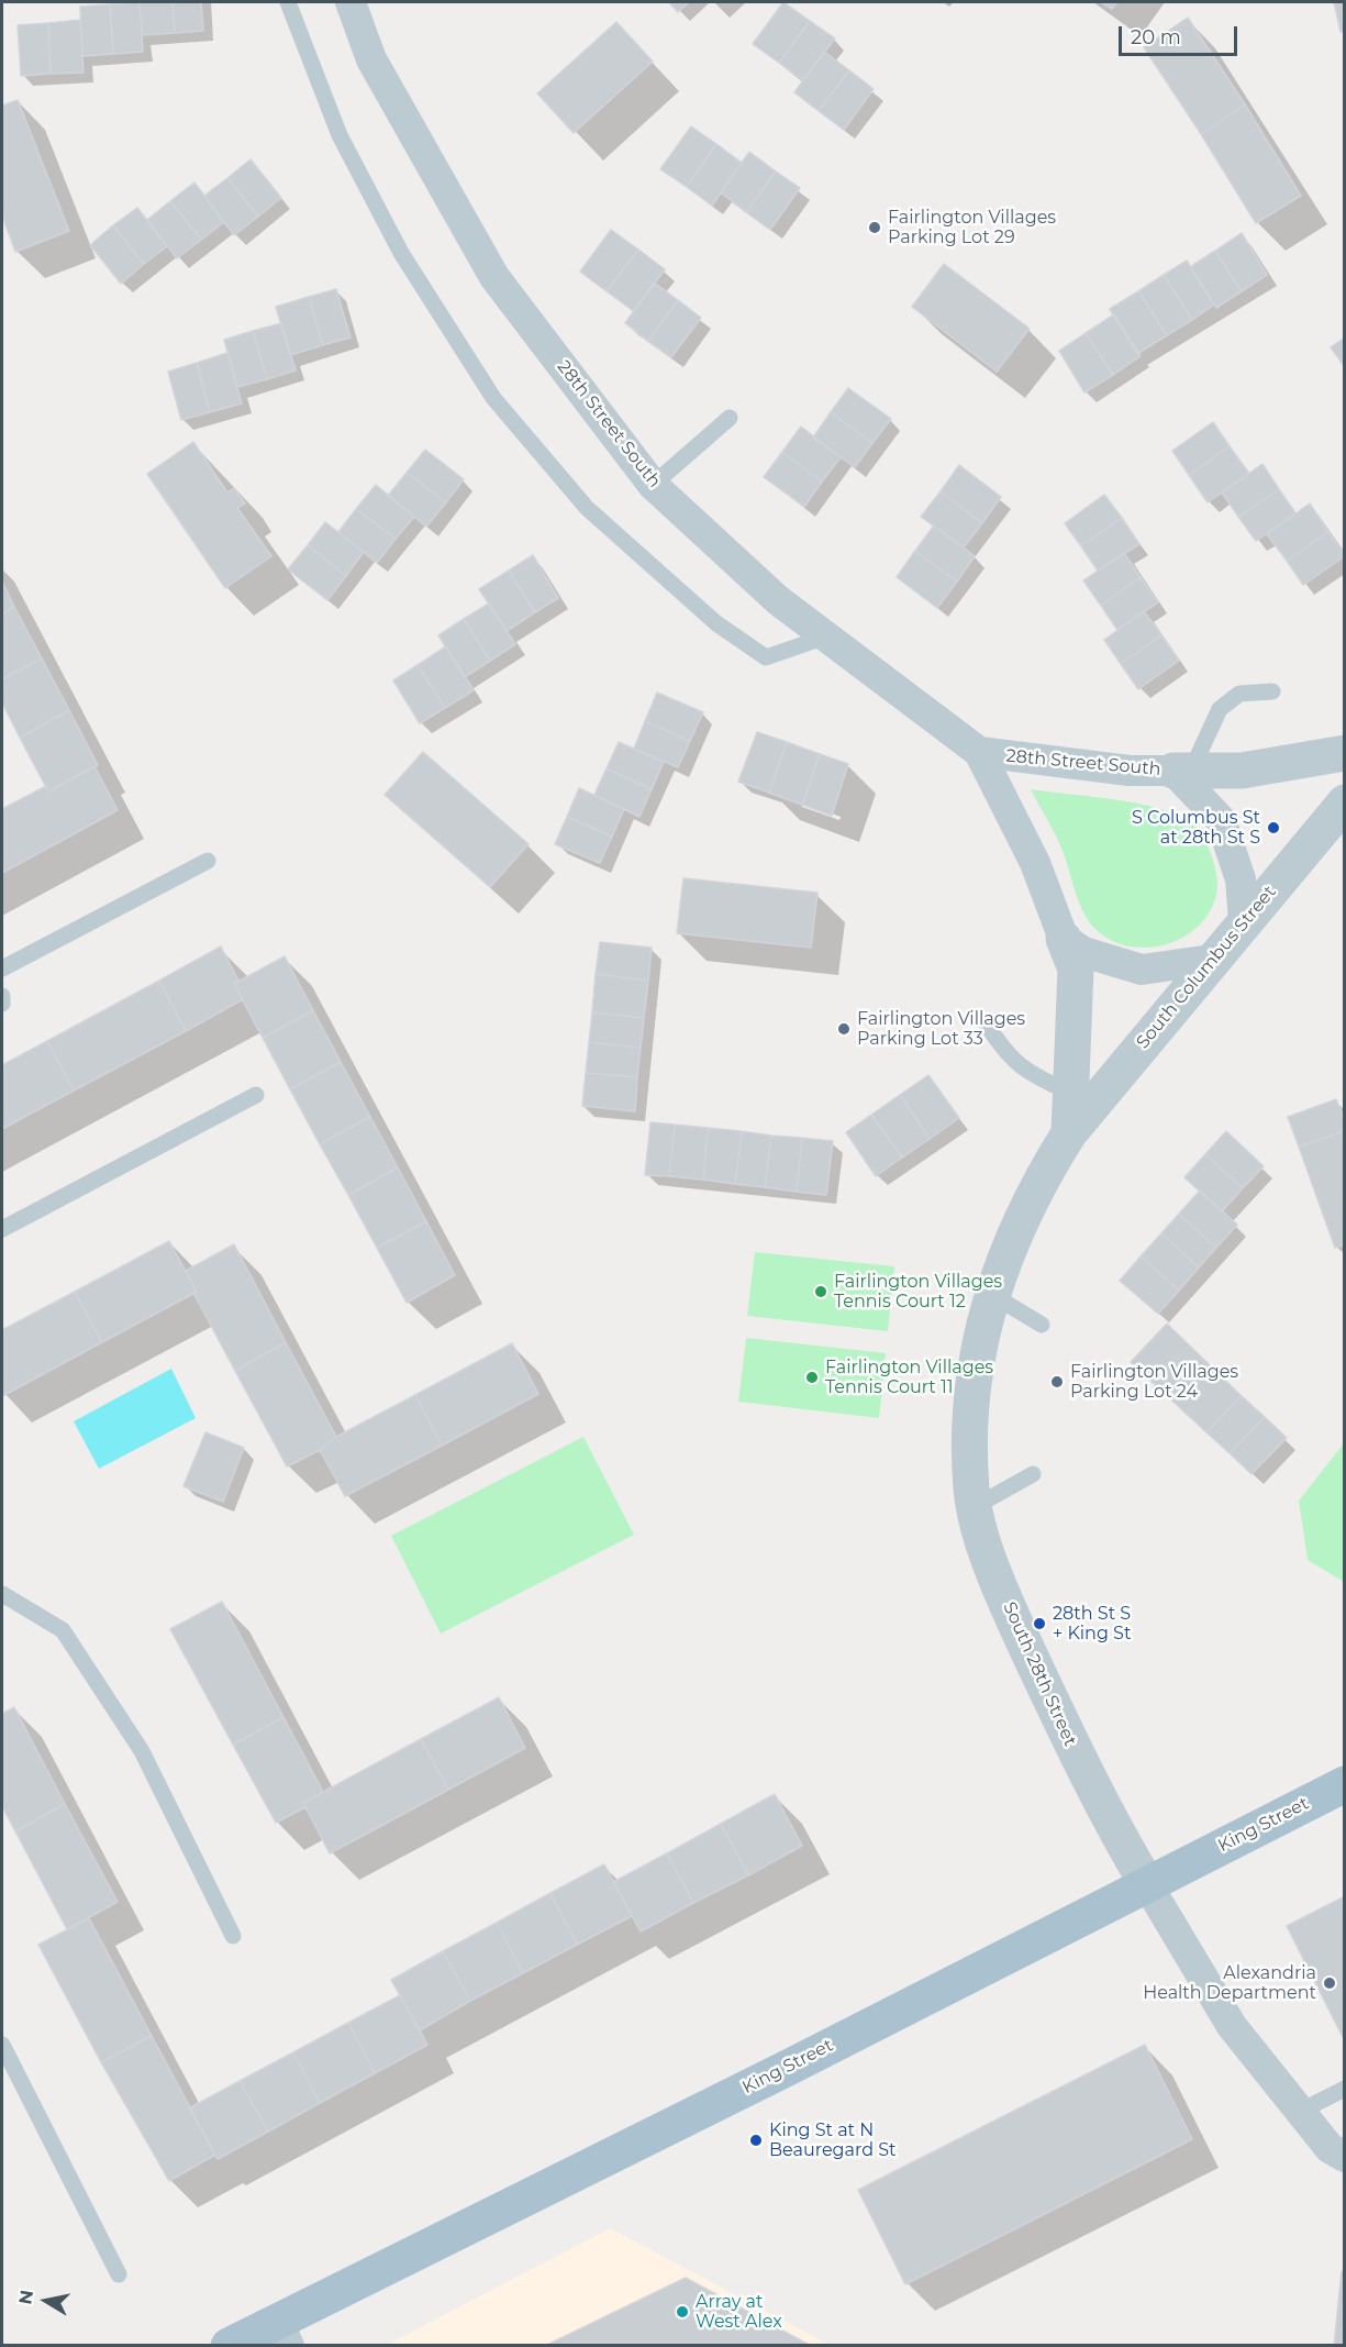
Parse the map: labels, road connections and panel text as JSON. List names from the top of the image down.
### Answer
{
  "streets": {
    "main road": ["King Street"],
    "street": ["28th Street South", "South Columbus Street", "South 28th Street"]
  },
  "crossings": [
    ["28th Street South", "South Columbus Street"],
    ["South Columbus Street", "South 28th Street"],
    ["South 28th Street", "King Street"]
  ],
  "places": [
    "Fairlington Villages Parking Lot 29",
    "S Columbus St at 28th St S",
    "Fairlington Villages Parking Lot 33",
    "Fairlington Villages Tennis Court 12",
    "Fairlington Villages Tennis Court 11",
    "Fairlington Villages Parking Lot 24",
    "28th St S + King St",
    "Alexandria Health Department",
    "King St at N Beauregard St",
    "Array at West Alex"
  ],
  "scale_bar": "20 m",
  "north": "left"
}
